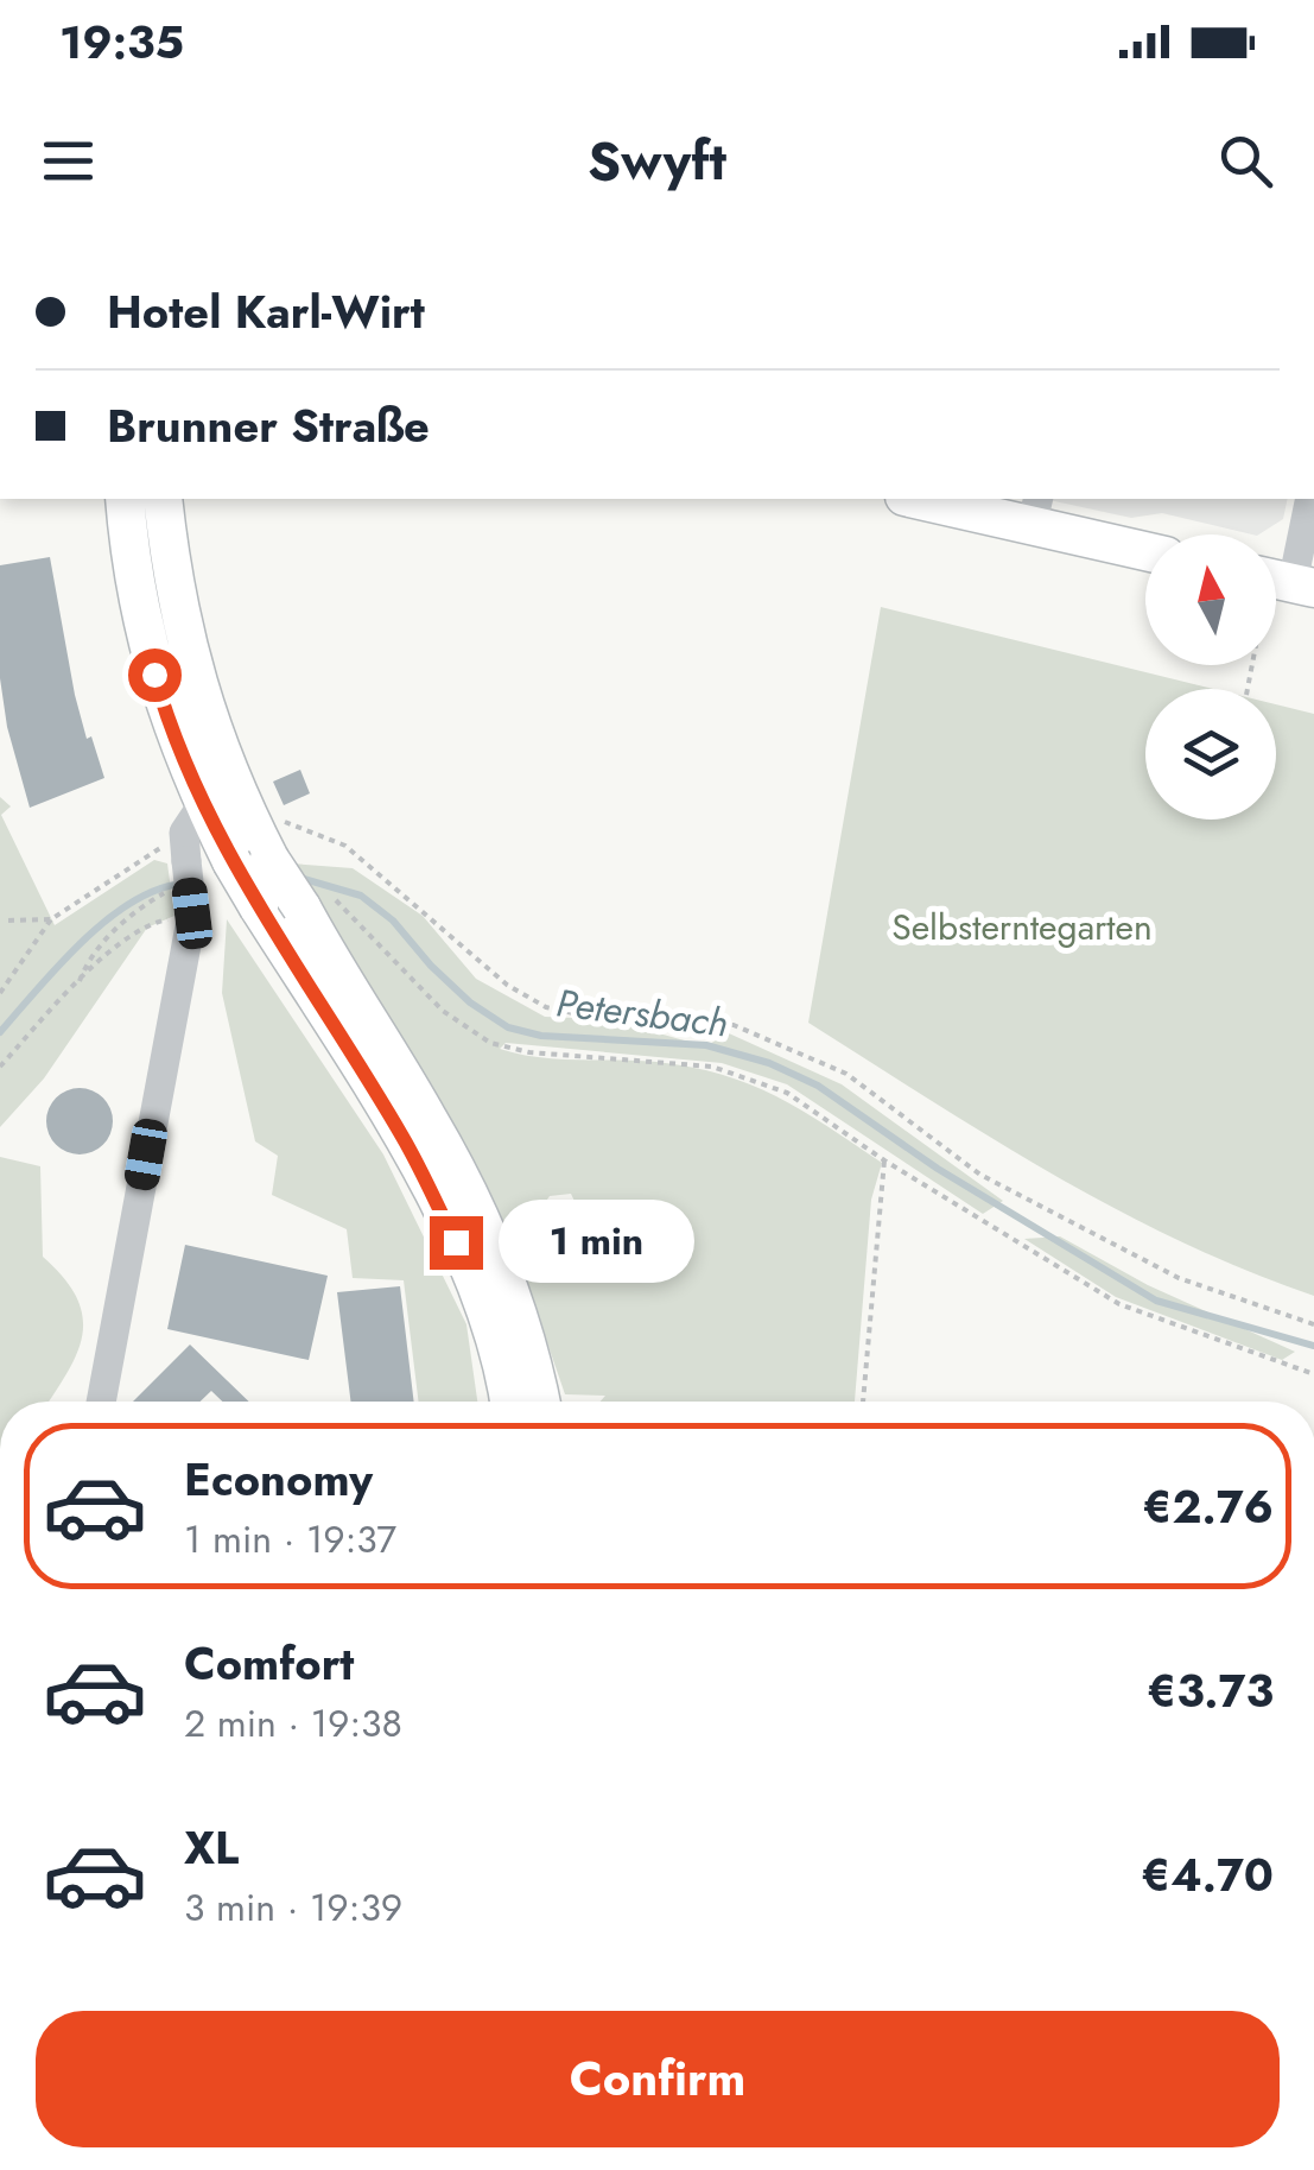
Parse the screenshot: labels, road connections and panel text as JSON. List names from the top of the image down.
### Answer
{
  "water": ["Petersbach"],
  "parks": ["Selbsterntegarten"],
  "north": "top",
  "page": {
    "status": "19:35",
    "header": "Swyft",
    "banner": ["Hotel Karl-Wirt", "Brunner Straße"],
    "bubble": "1 min",
    "list": [
      {
        "name": "Economy",
        "note": "1 min · 19:37",
        "value": "€2.76"
      },
      {
        "name": "Comfort",
        "note": "2 min · 19:38",
        "value": "€3.73"
      },
      {
        "name": "XL",
        "note": "3 min · 19:39",
        "value": "€4.70"
      }
    ],
    "buttons": "Confirm"
  }
}
